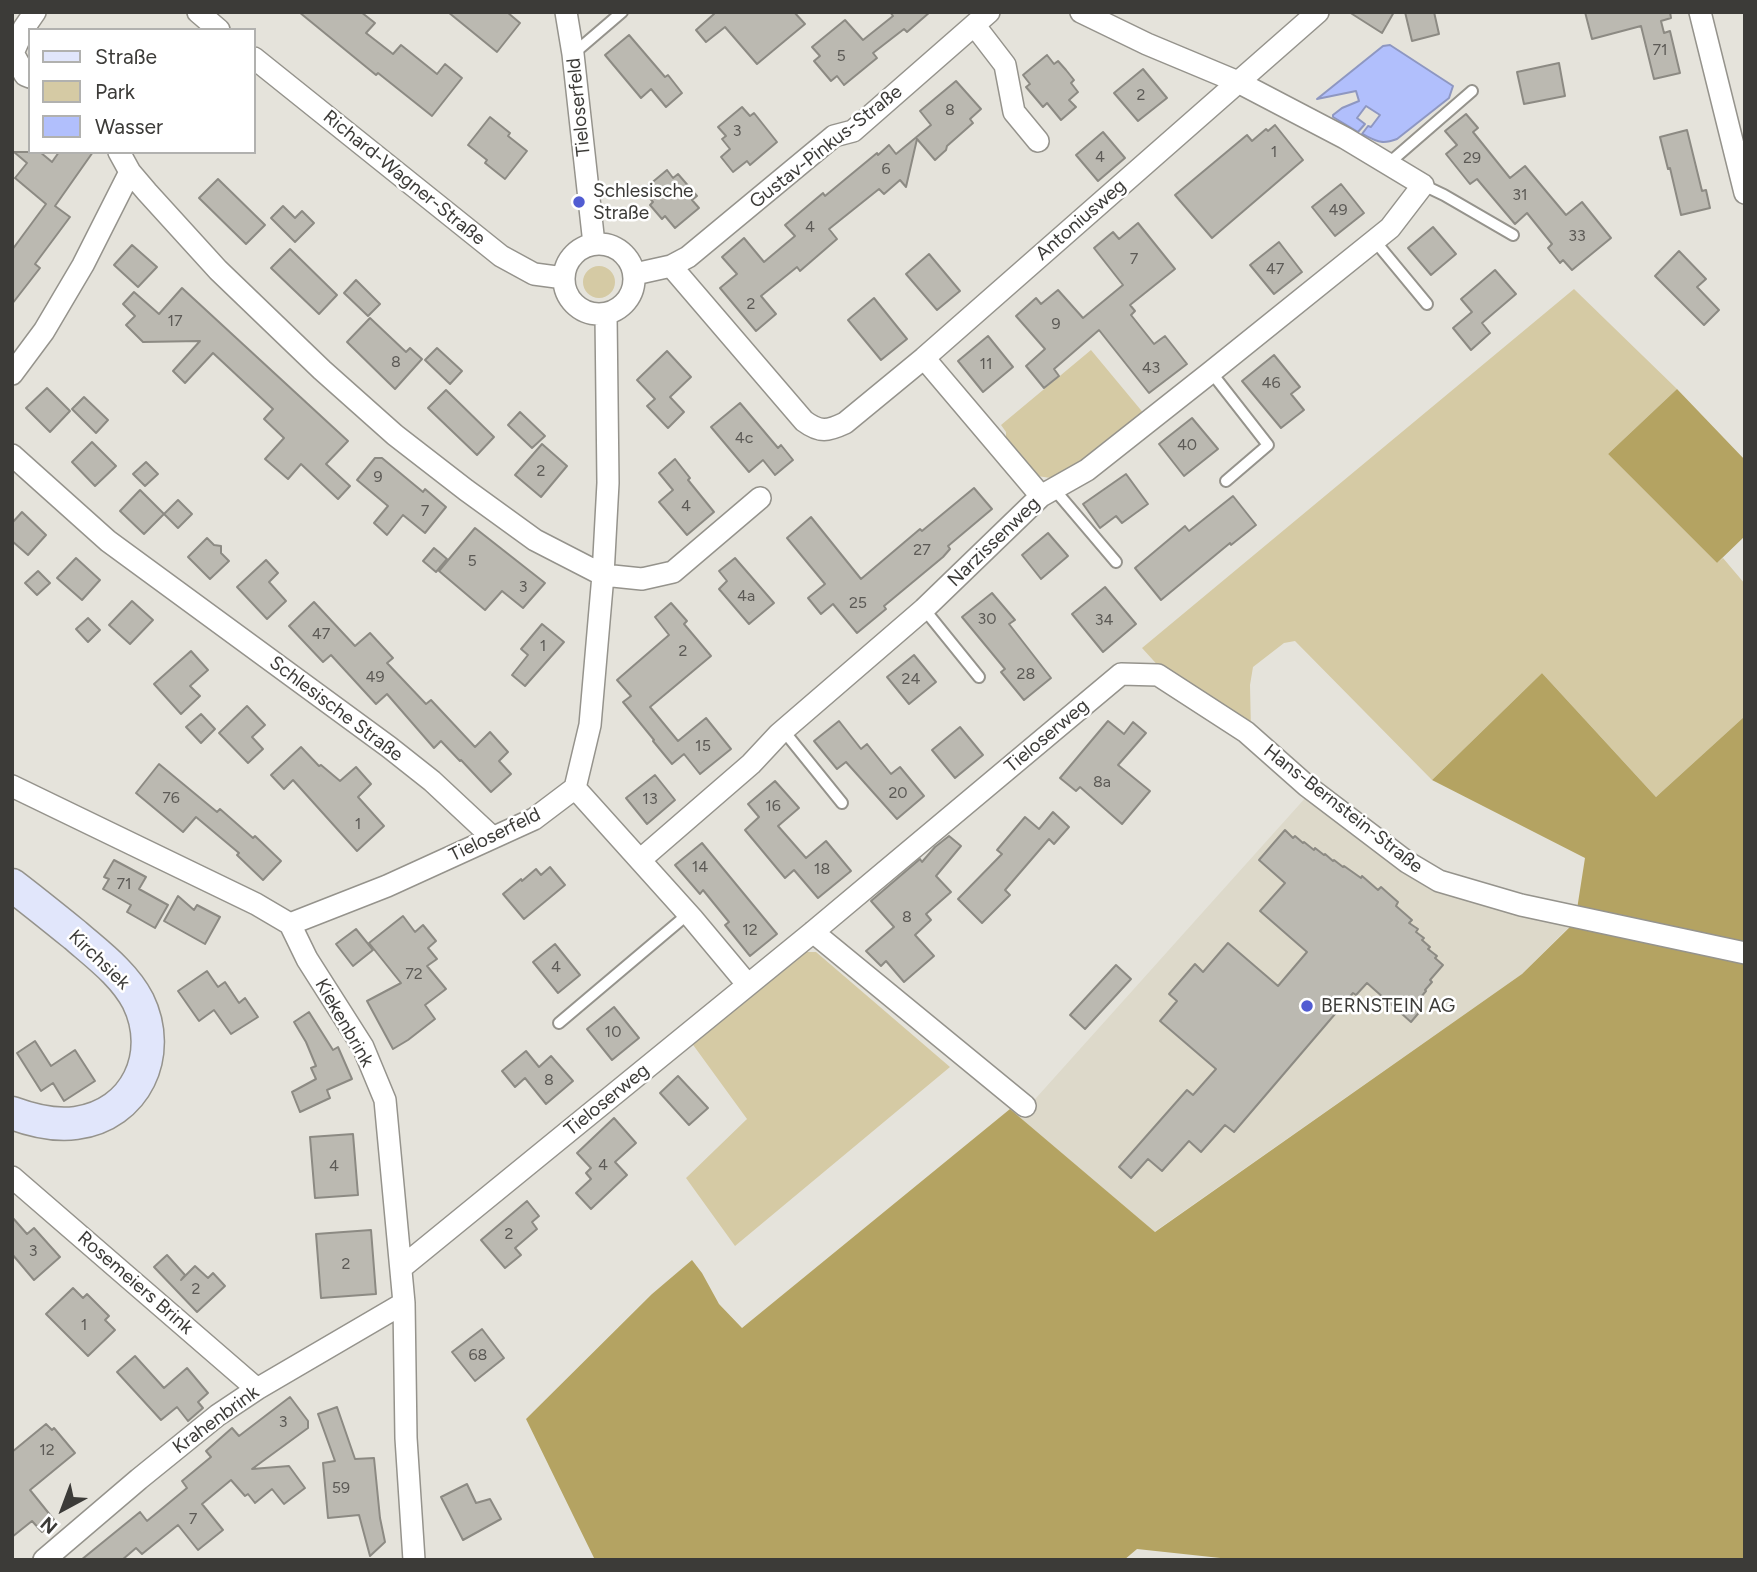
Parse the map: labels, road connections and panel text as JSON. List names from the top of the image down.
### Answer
{
  "streets": {
    "main road": ["Kirchsiek"],
    "street": [
      "Tieloserfeld",
      "Gustav-Pinkus-Straße",
      "Richard-Wagner-Straße",
      "Antoniusweg",
      "Narzissenweg",
      "Schlesische Straße",
      "Tieloserweg",
      "Hans-Bernstein-Straße",
      "Kiekenbrink",
      "Rosemeiers Brink",
      "Krahenbrink"
    ]
  },
  "crossings": [
    ["Tieloserfeld", "Gustav-Pinkus-Straße"],
    ["Tieloserfeld", "Richard-Wagner-Straße"],
    ["Tieloserfeld", "Schlesische Straße"],
    ["Tieloserfeld", "Kiekenbrink"],
    ["Gustav-Pinkus-Straße", "Richard-Wagner-Straße"],
    ["Gustav-Pinkus-Straße", "Antoniusweg"],
    ["Tieloserweg", "Hans-Bernstein-Straße"],
    ["Tieloserweg", "Kiekenbrink"],
    ["Kiekenbrink", "Krahenbrink"],
    ["Rosemeiers Brink", "Krahenbrink"]
  ],
  "places": ["Schlesische Straße", "BERNSTEIN AG"],
  "house_numbers": [
    "71",
    "5",
    "2",
    "8",
    "3",
    "1",
    "4",
    "29",
    "6",
    "31",
    "49",
    "4",
    "33",
    "7",
    "47",
    "2",
    "17",
    "9",
    "8",
    "11",
    "43",
    "46",
    "4c",
    "40",
    "2",
    "9",
    "4",
    "7",
    "27",
    "5",
    "3",
    "4a",
    "25",
    "30",
    "34",
    "47",
    "1",
    "2",
    "28",
    "49",
    "24",
    "15",
    "8a",
    "20",
    "76",
    "13",
    "16",
    "1",
    "14",
    "18",
    "71",
    "8",
    "12",
    "4",
    "72",
    "10",
    "8",
    "4",
    "4",
    "2",
    "3",
    "2",
    "2",
    "1",
    "68",
    "3",
    "12",
    "59",
    "7"
  ],
  "legend": ["Straße", "Park", "Wasser"],
  "north": "bottom left"
}
